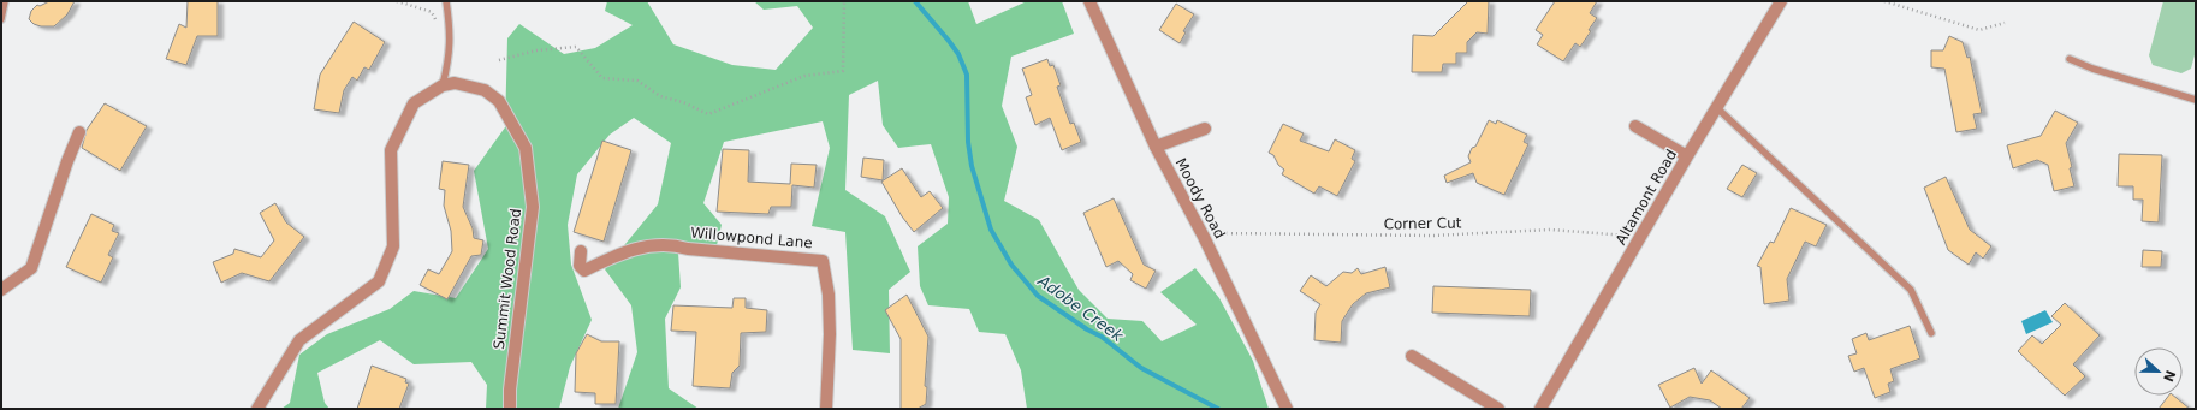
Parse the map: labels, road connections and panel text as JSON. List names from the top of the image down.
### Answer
{
  "streets": {
    "street": [
      "Altamont Road",
      "Moody Road",
      "Willowpond Lane",
      "Summit Wood Road"
    ],
    "path": ["Corner Cut"]
  },
  "crossings": [
    ["Altamont Road", "Corner Cut"],
    ["Moody Road", "Corner Cut"]
  ],
  "water": ["Adobe Creek"],
  "north": "right"
}
